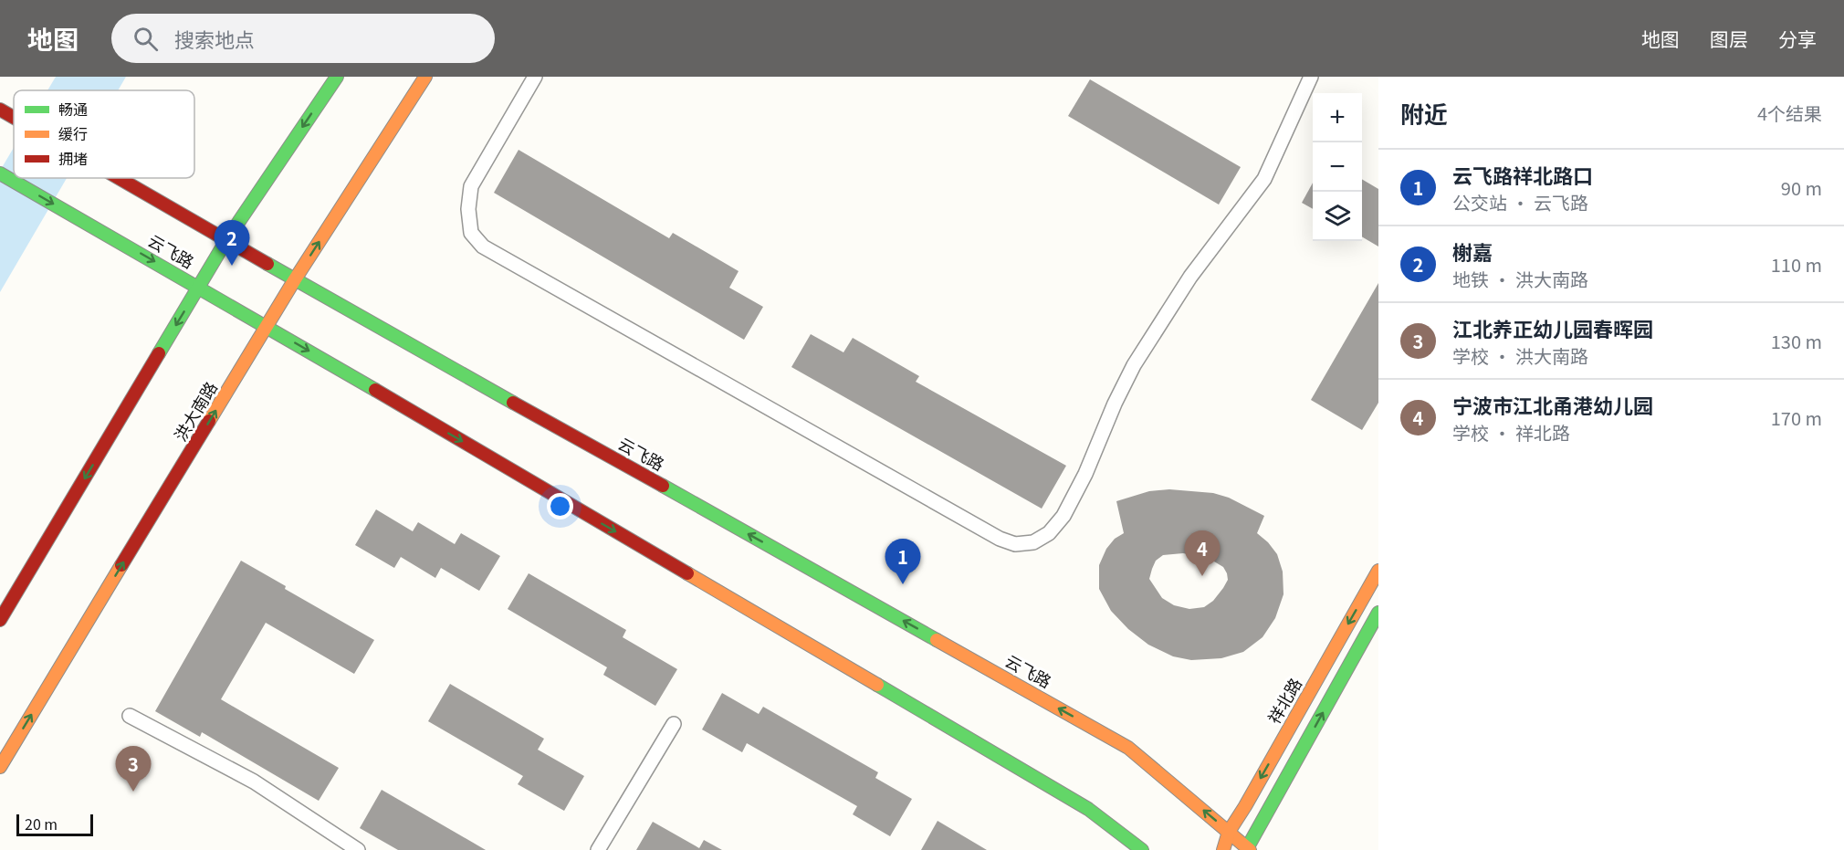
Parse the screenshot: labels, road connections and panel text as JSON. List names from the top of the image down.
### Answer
{
  "streets": {
    "main road": ["云飞路", "洪大南路", "祥北路"]
  },
  "crossings": [
    ["云飞路", "洪大南路"],
    ["云飞路", "祥北路"]
  ],
  "legend": ["畅通", "缓行", "拥堵"],
  "scale_bar": "20 m",
  "page": {
    "header": "地图",
    "search": "搜索地点",
    "nav": ["地图", "图层", "分享"],
    "heading": ["附近", "4个结果"],
    "map_buttons": ["+", "−"],
    "list": [
      {
        "mark": "1",
        "name": "云飞路祥北路口",
        "note": "公交站 · 云飞路",
        "value": "90 m"
      },
      {
        "mark": "2",
        "name": "榭嘉",
        "note": "地铁 · 洪大南路",
        "value": "110 m"
      },
      {
        "mark": "3",
        "name": "江北养正幼儿园春晖园",
        "note": "学校 · 洪大南路",
        "value": "130 m"
      },
      {
        "mark": "4",
        "name": "宁波市江北甬港幼儿园",
        "note": "学校 · 祥北路",
        "value": "170 m"
      }
    ],
    "pins": [
      "2",
      "4",
      "1",
      "3"
    ],
    "scale": "20 m"
  }
}
